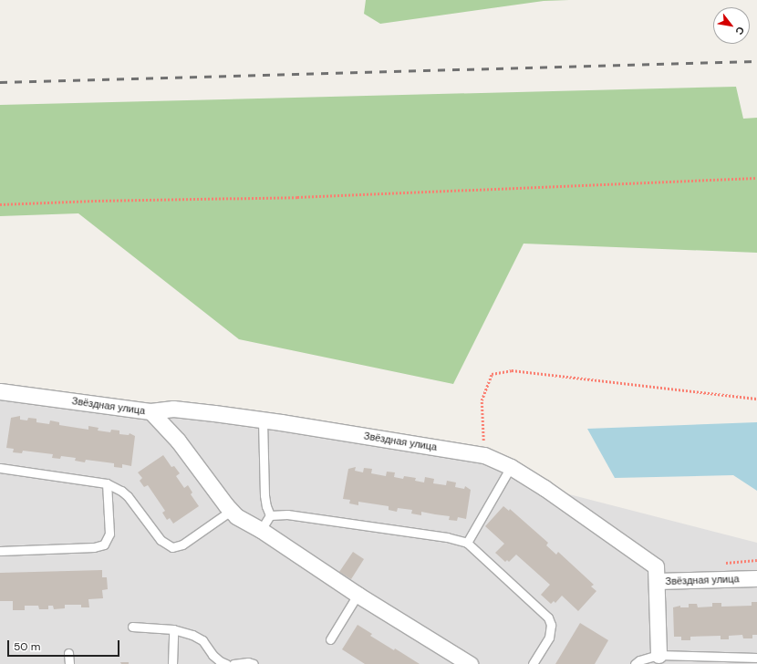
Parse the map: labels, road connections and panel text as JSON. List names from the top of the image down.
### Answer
{
  "streets": {
    "street": ["Звёздная улица"]
  },
  "scale_bar": "50 m",
  "north": "bottom right"
}
